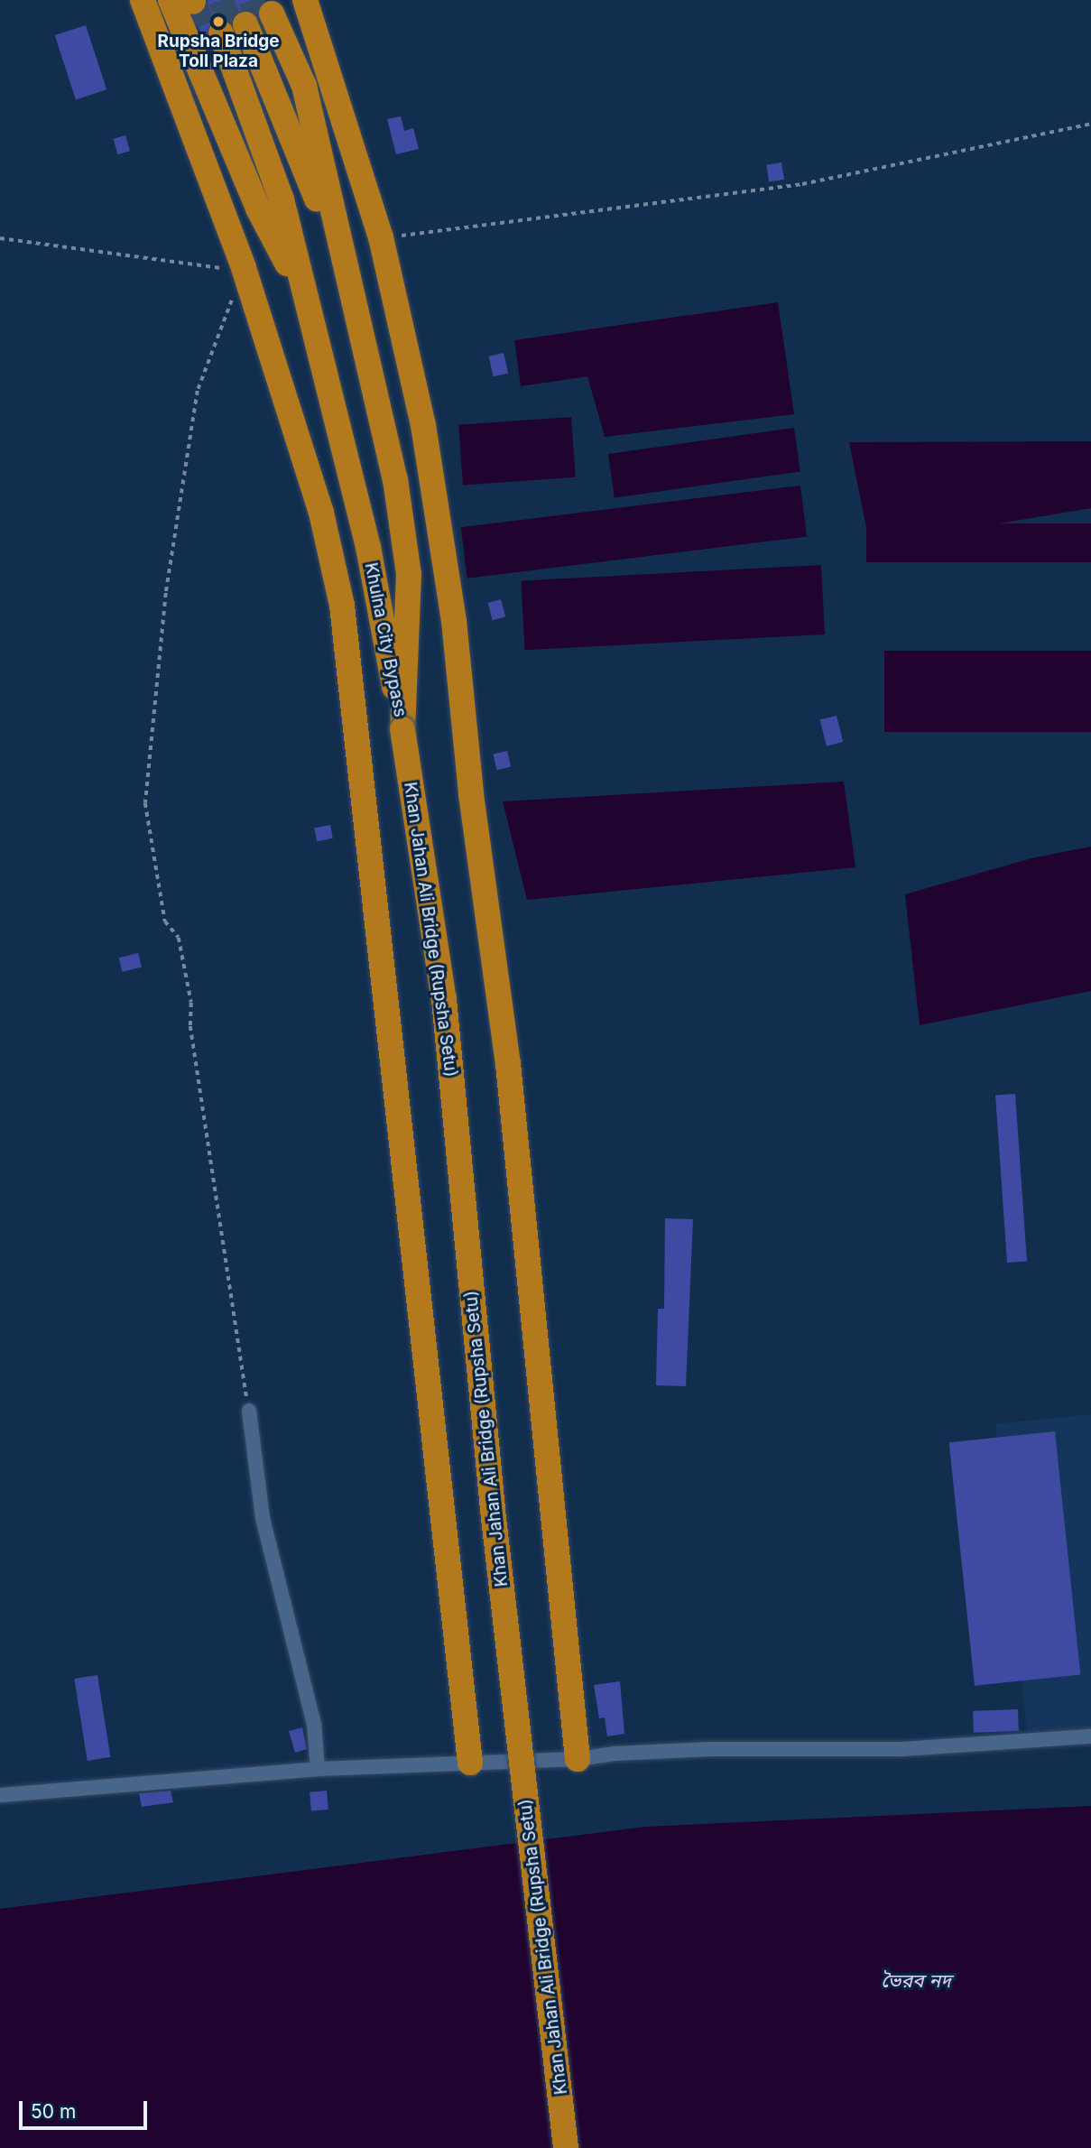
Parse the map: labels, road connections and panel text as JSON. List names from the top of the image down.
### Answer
{
  "streets": {
    "highway": ["Khulna City Bypass", "Khan Jahan Ali Bridge (Rupsha Setu)"]
  },
  "crossings": [
    ["Khulna City Bypass", "Khan Jahan Ali Bridge (Rupsha Setu)"]
  ],
  "water": ["ভৈরব নদ"],
  "places": ["Rupsha Bridge Toll Plaza"],
  "scale_bar": "50 m"
}
